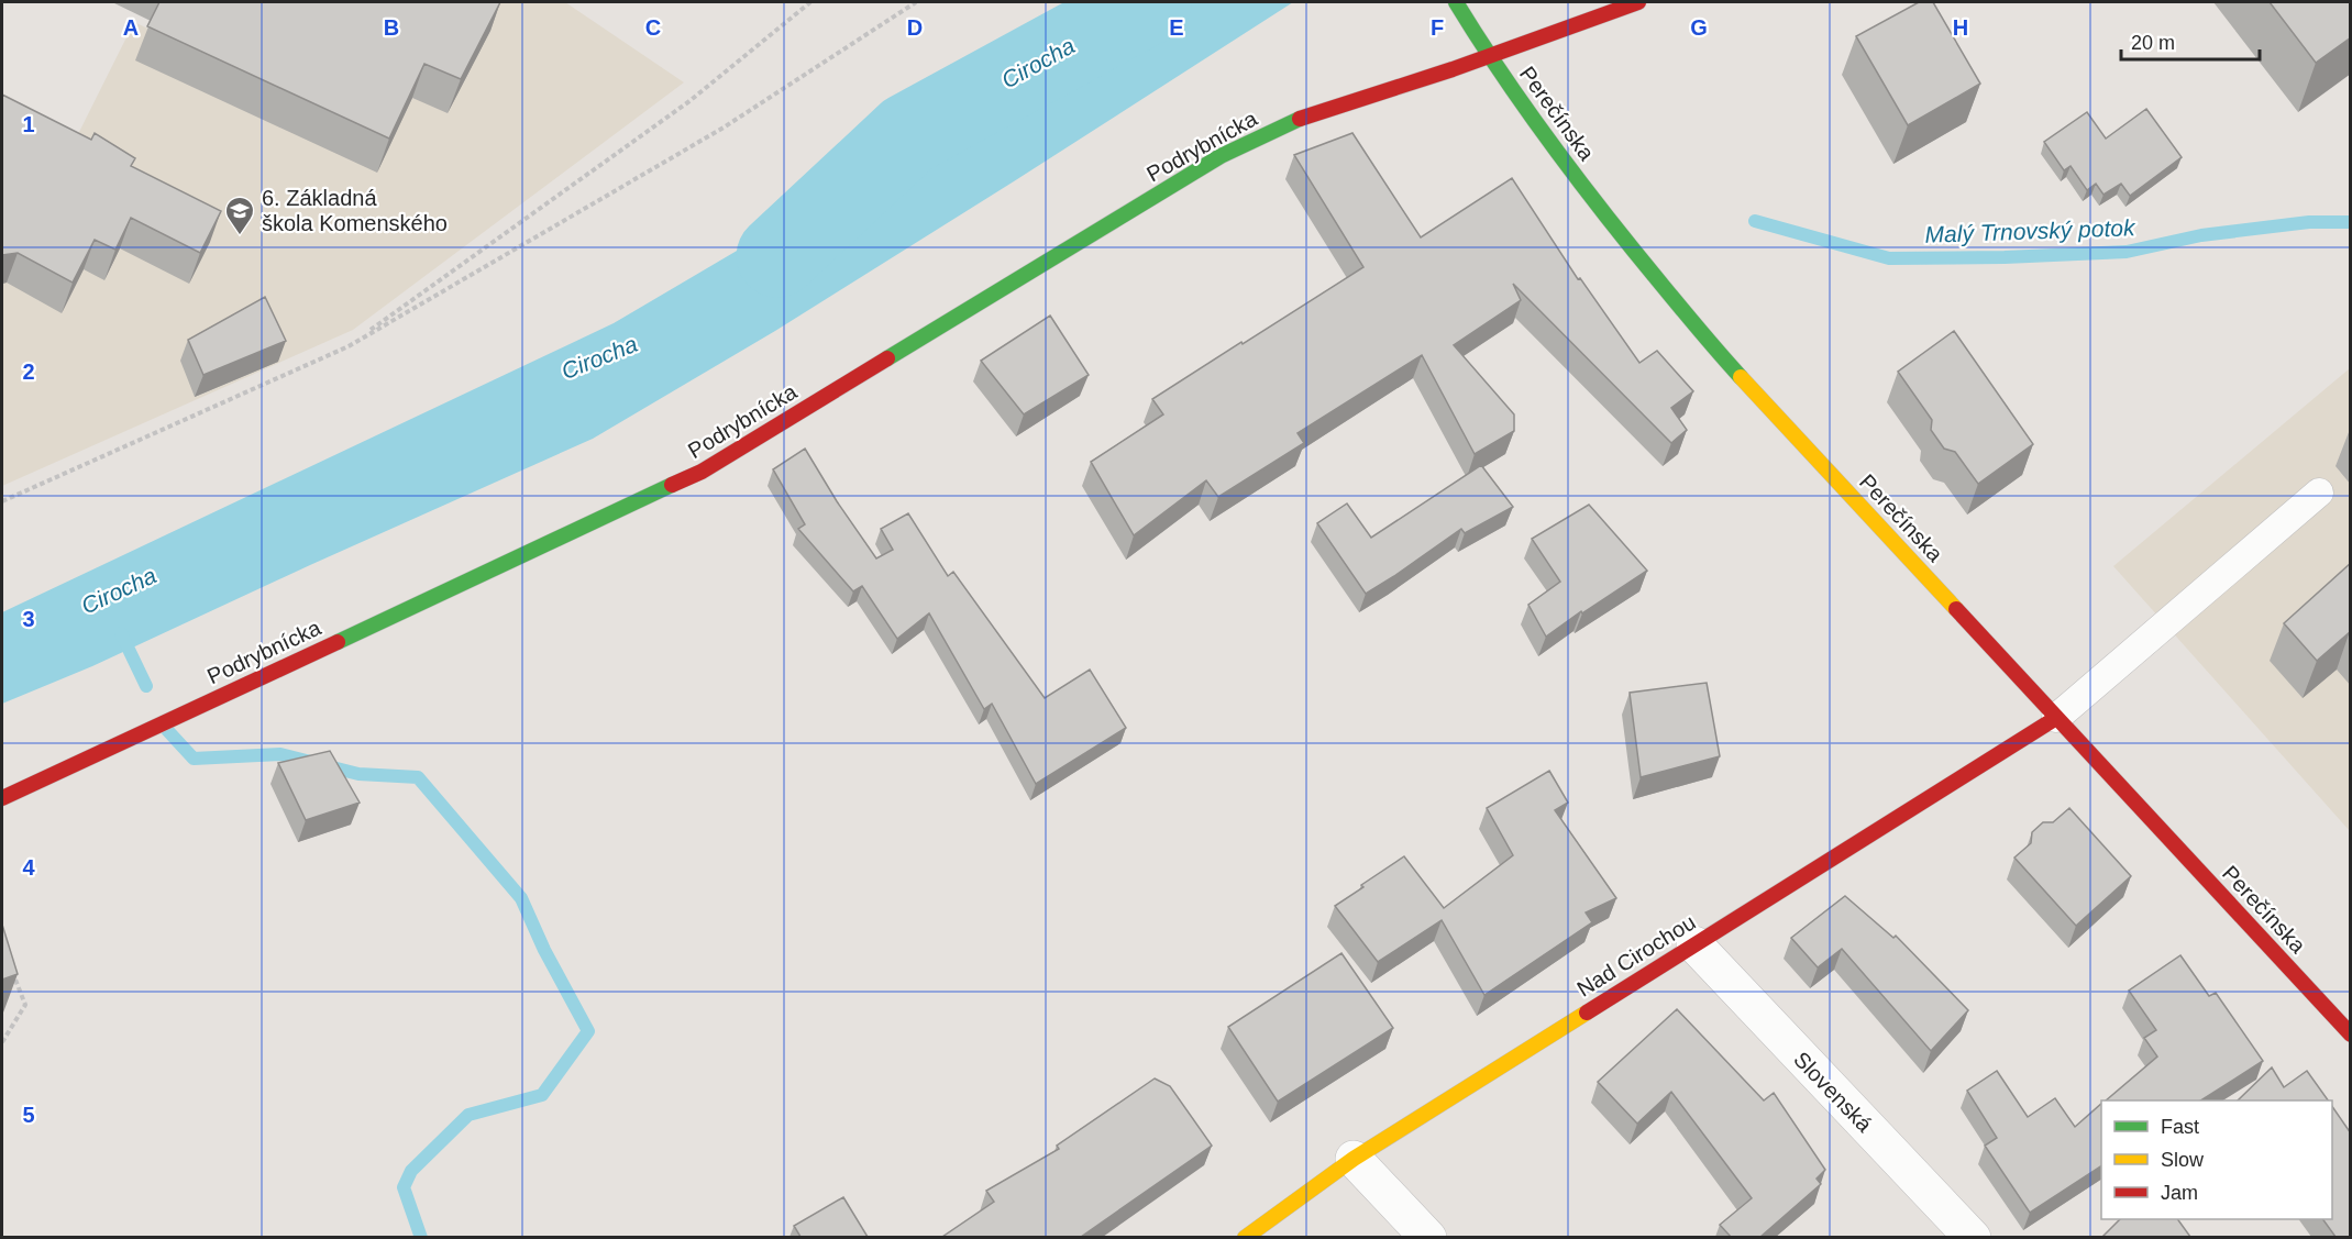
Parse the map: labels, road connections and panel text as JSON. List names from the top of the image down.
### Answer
{
  "streets": {
    "street": [
      "Perečínska",
      "Podrybnícka",
      "Nad Cirochou",
      "Slovenská"
    ]
  },
  "crossings": [
    ["Perečínska", "Podrybnícka"],
    ["Perečínska", "Nad Cirochou"],
    ["Nad Cirochou", "Slovenská"]
  ],
  "water": ["Cirocha", "Malý Trnovský potok"],
  "places": {
    "school or university": ["6. Základná škola Komenského"]
  },
  "legend": ["Fast", "Slow", "Jam"],
  "scale_bar": "20 m",
  "grid": {
    "columns": [
      "A",
      "B",
      "C",
      "D",
      "E",
      "F",
      "G",
      "H"
    ],
    "rows": [
      "1",
      "2",
      "3",
      "4",
      "5"
    ]
  }
}
